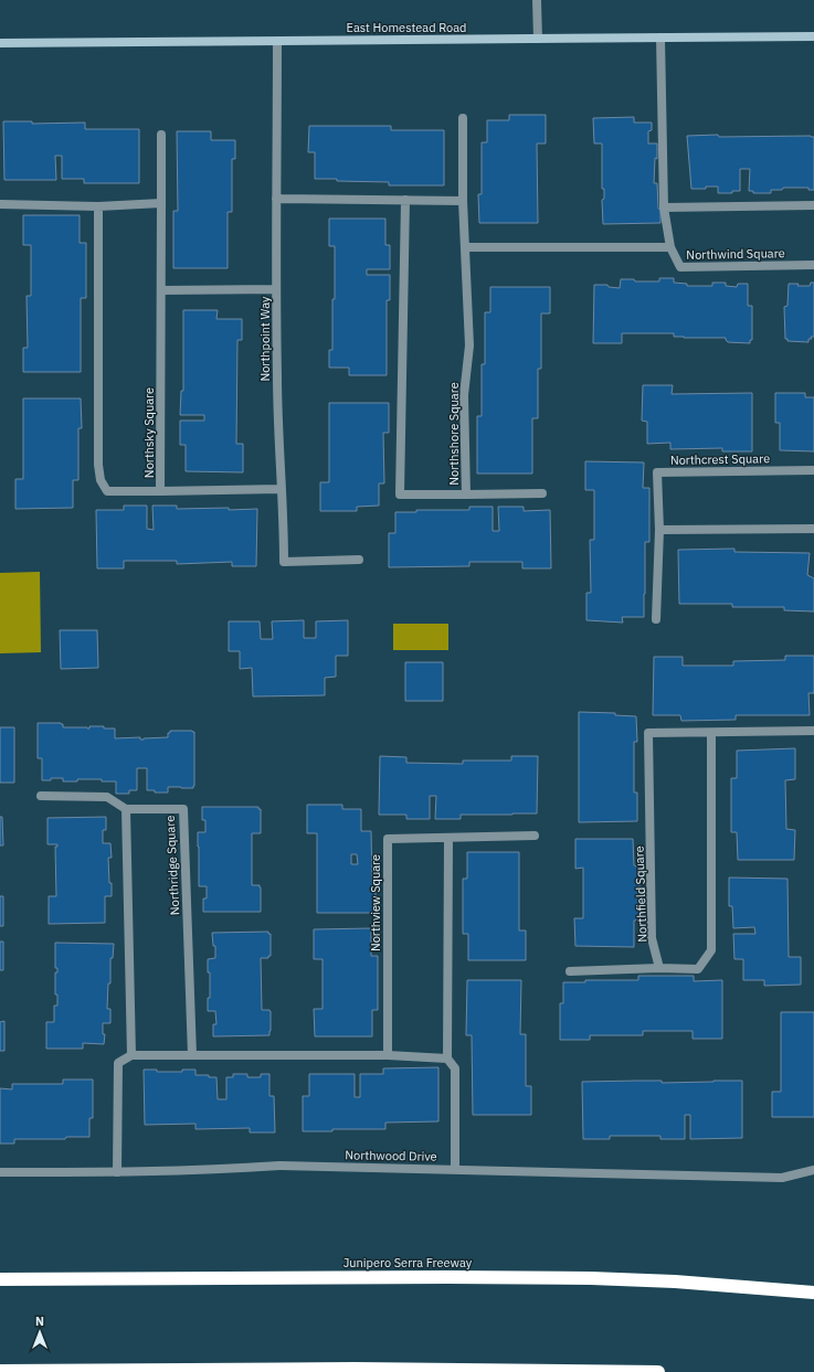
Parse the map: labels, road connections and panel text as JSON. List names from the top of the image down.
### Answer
{
  "streets": {
    "highway": ["Junipero Serra Freeway"],
    "main road": ["East Homestead Road"],
    "street": [
      "Northwind Square",
      "Northpoint Way",
      "Northsky Square",
      "Northshore Square",
      "Northcrest Square",
      "Northridge Square",
      "Northfield Square",
      "Northview Square",
      "Northwood Drive"
    ]
  },
  "crossings": [
    ["East Homestead Road", "Northpoint Way"]
  ],
  "north": "top"
}
